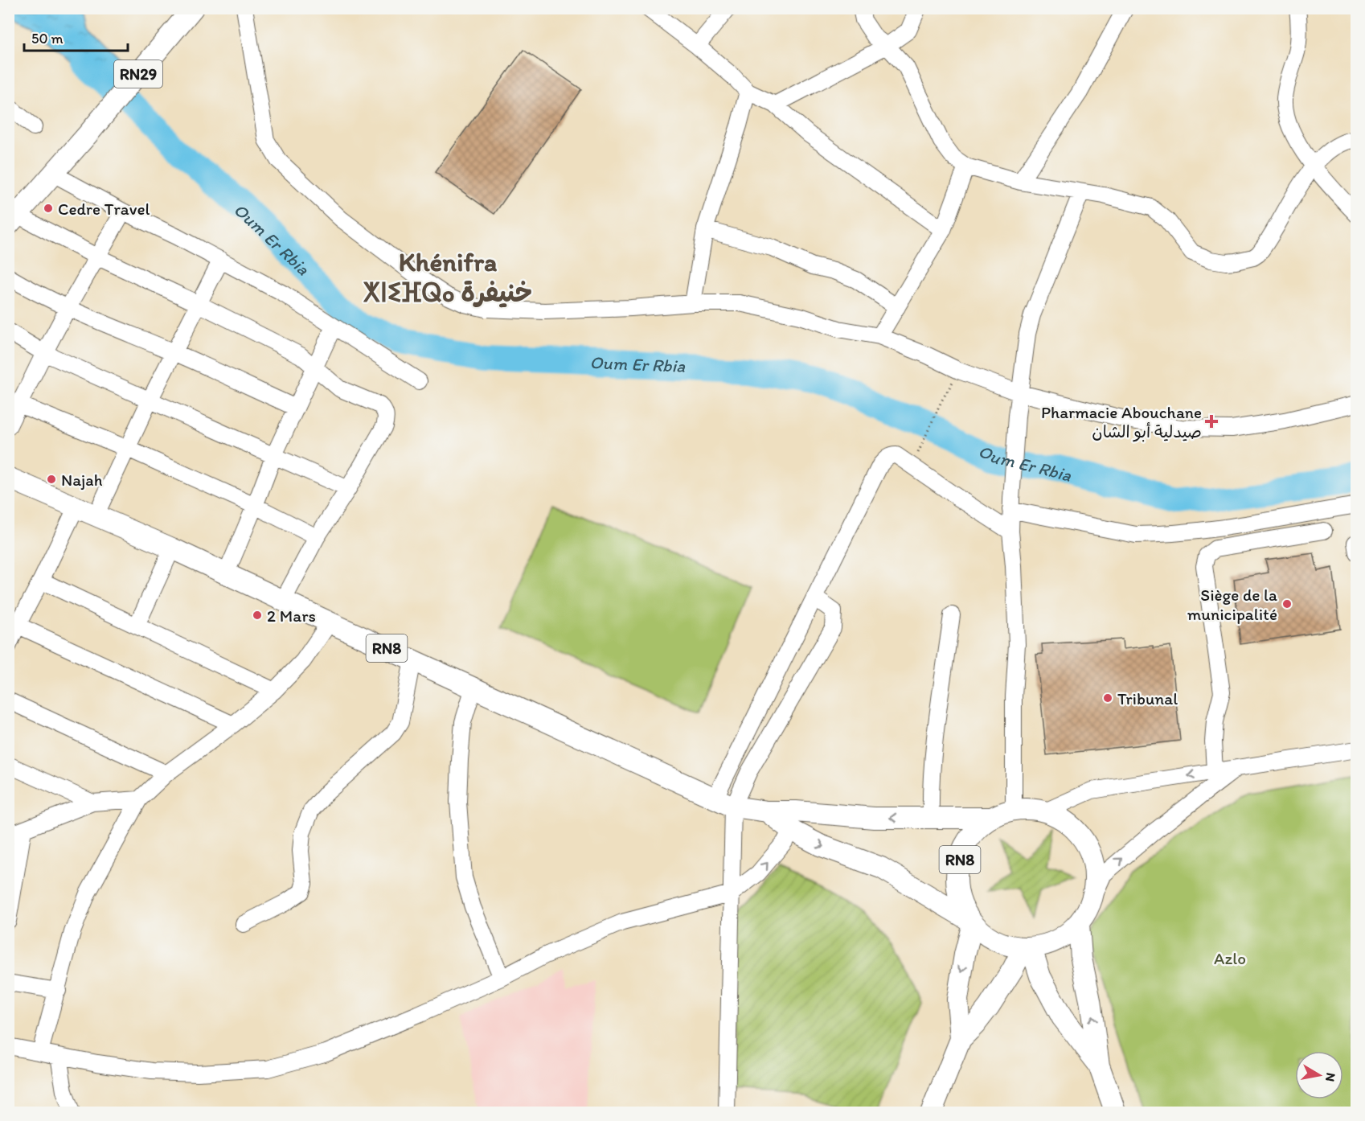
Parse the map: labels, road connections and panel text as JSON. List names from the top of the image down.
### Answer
{
  "streets": {
    "main road": ["RN29", "RN8"]
  },
  "districts": ["Khénifra ⵅⵏⵉⴼⵕⴰ خنيفرة"],
  "water": ["Oum Er Rbia"],
  "parks": ["Azlo"],
  "places": {
    "other": [
      "Cedre Travel",
      "Najah",
      "Siège de la municipalité",
      "2 Mars",
      "Tribunal"
    ],
    "health": ["Pharmacie Abouchane صيدلية أبو الشان"]
  },
  "scale_bar": "50 m",
  "north": "right"
}
